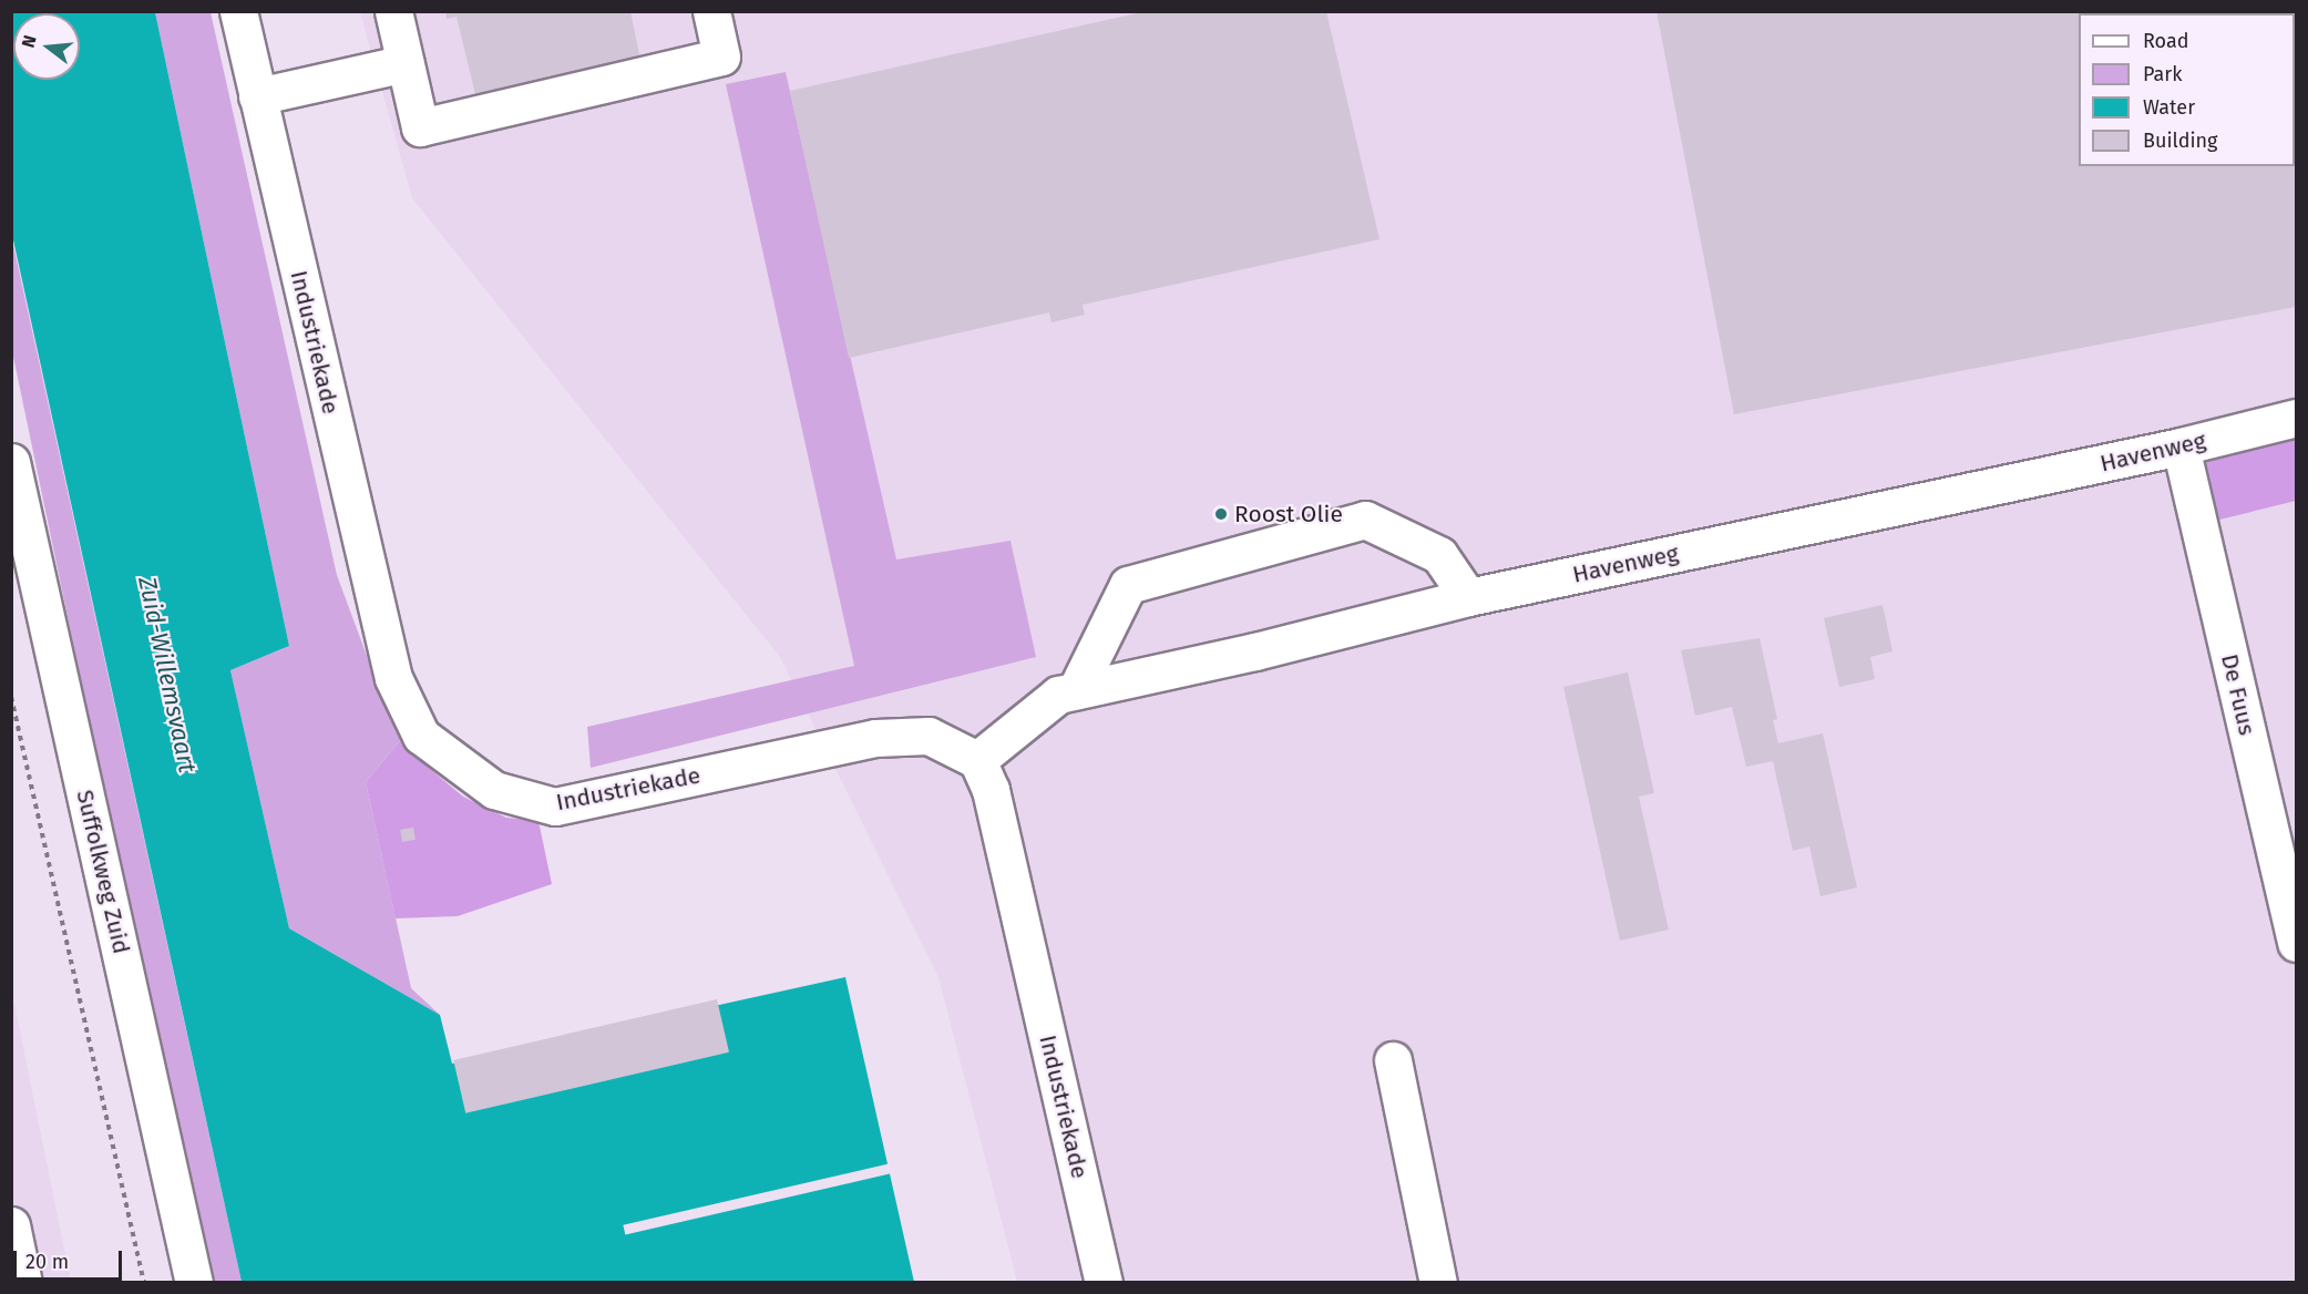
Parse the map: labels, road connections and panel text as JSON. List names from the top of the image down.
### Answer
{
  "streets": {
    "street": [
      "Industriekade",
      "Havenweg",
      "De Fuus",
      "Suffolkweg Zuid"
    ]
  },
  "crossings": [
    ["Industriekade", "Havenweg"],
    ["Havenweg", "De Fuus"]
  ],
  "water": ["Zuid-Willemsvaart"],
  "places": ["Roost Olie"],
  "legend": [
    "Road",
    "Park",
    "Water",
    "Building"
  ],
  "scale_bar": "20 m",
  "north": "left"
}
